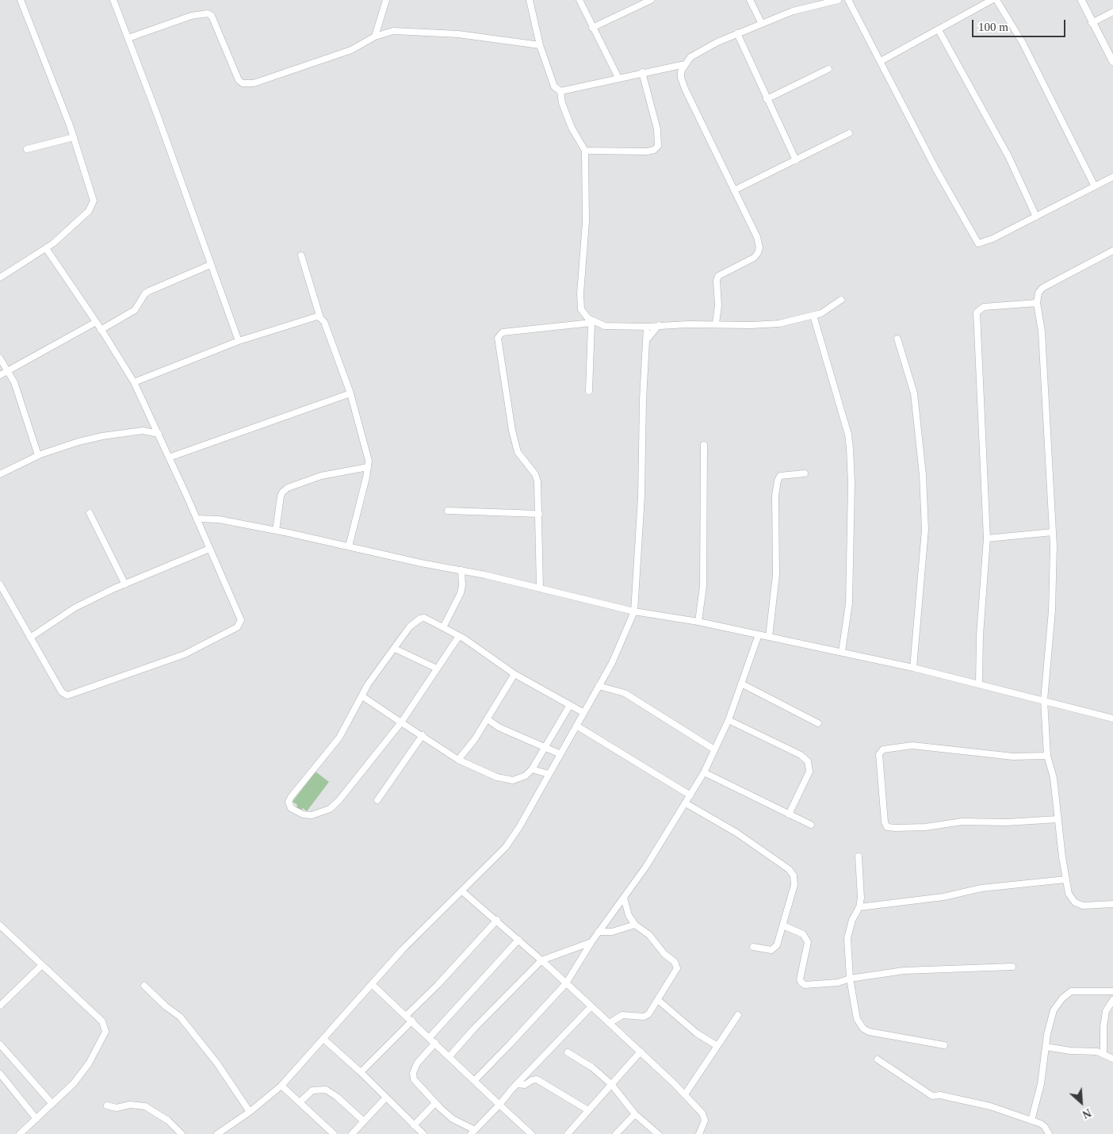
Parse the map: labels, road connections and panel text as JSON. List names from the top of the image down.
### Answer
{
  "scale_bar": "100 m",
  "north": "bottom right"
}
